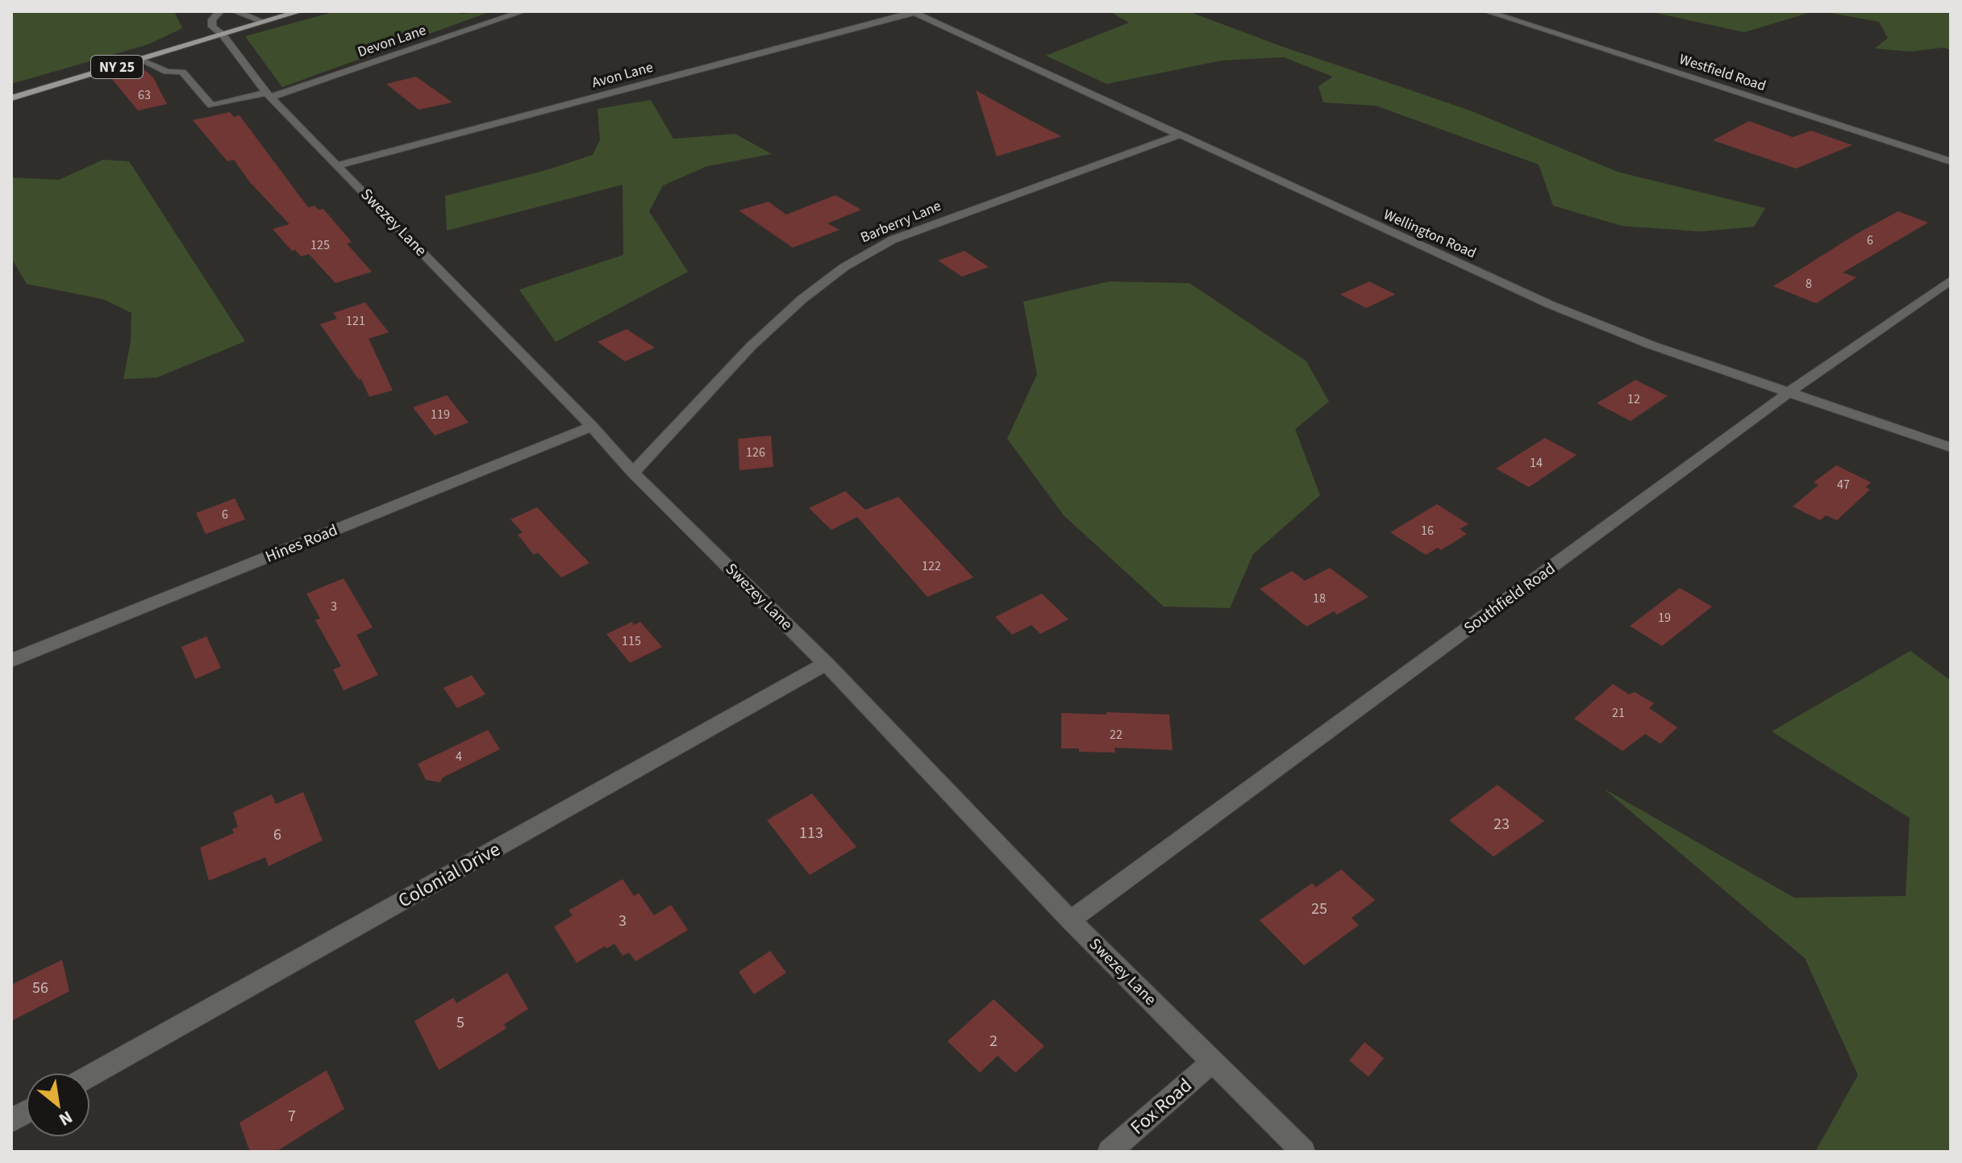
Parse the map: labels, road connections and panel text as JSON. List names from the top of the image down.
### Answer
{
  "streets": {
    "main road": ["NY 25"],
    "street": [
      "Devon Lane",
      "Westfield Road",
      "Avon Lane",
      "Barberry Lane",
      "Swezey Lane",
      "Wellington Road",
      "Hines Road",
      "Southfield Road",
      "Colonial Drive",
      "Fox Road"
    ]
  },
  "crossings": [
    ["Devon Lane", "NY 25"],
    ["Devon Lane", "Swezey Lane"],
    ["NY 25", "Swezey Lane"],
    ["Avon Lane", "Swezey Lane"],
    ["Avon Lane", "Wellington Road"],
    ["Barberry Lane", "Swezey Lane"],
    ["Barberry Lane", "Wellington Road"],
    ["Swezey Lane", "Hines Road"],
    ["Swezey Lane", "Southfield Road"],
    ["Swezey Lane", "Colonial Drive"],
    ["Swezey Lane", "Fox Road"],
    ["Wellington Road", "Southfield Road"]
  ],
  "house_numbers": [
    "63",
    "6",
    "125",
    "8",
    "121",
    "12",
    "119",
    "126",
    "14",
    "47",
    "6",
    "16",
    "122",
    "18",
    "3",
    "19",
    "115",
    "21",
    "22",
    "4",
    "23",
    "113",
    "6",
    "25",
    "3",
    "56",
    "5",
    "2",
    "7"
  ],
  "north": "bottom right"
}
